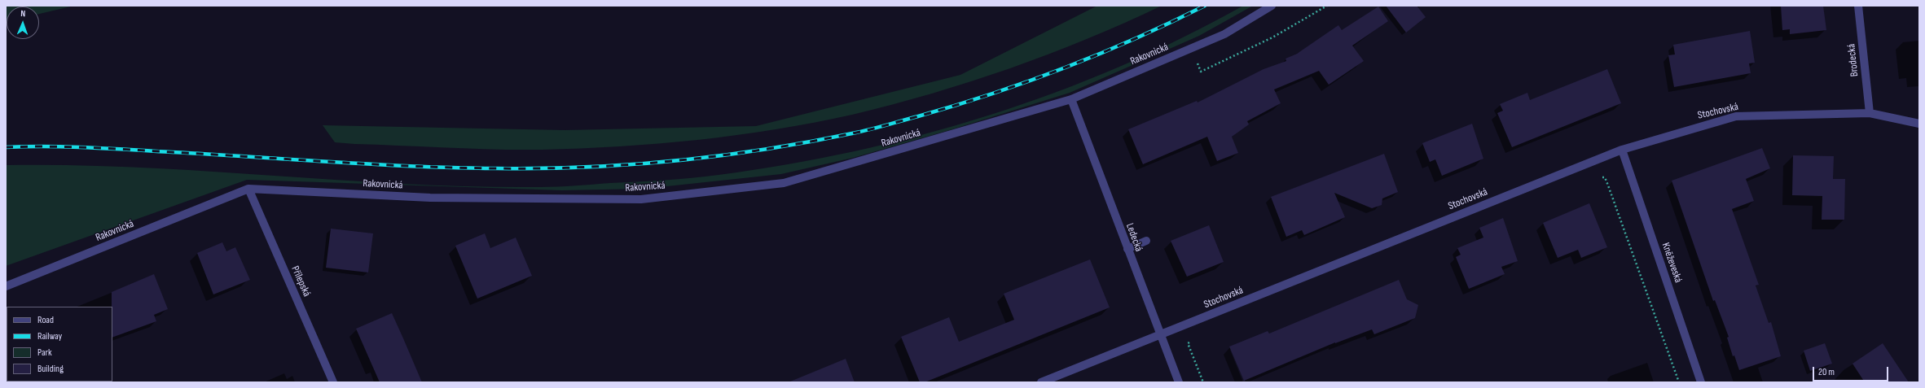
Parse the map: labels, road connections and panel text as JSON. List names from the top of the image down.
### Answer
{
  "streets": {
    "street": [
      "Rakovnická",
      "Brodecká",
      "Stochovská",
      "Ledecká",
      "Kněževeská",
      "Přílepská"
    ]
  },
  "crossings": [
    ["Rakovnická", "Ledecká"],
    ["Rakovnická", "Přílepská"],
    ["Brodecká", "Stochovská"],
    ["Stochovská", "Ledecká"],
    ["Stochovská", "Kněževeská"]
  ],
  "legend": [
    "Road",
    "Railway",
    "Park",
    "Building"
  ],
  "scale_bar": "20 m",
  "north": "top"
}
